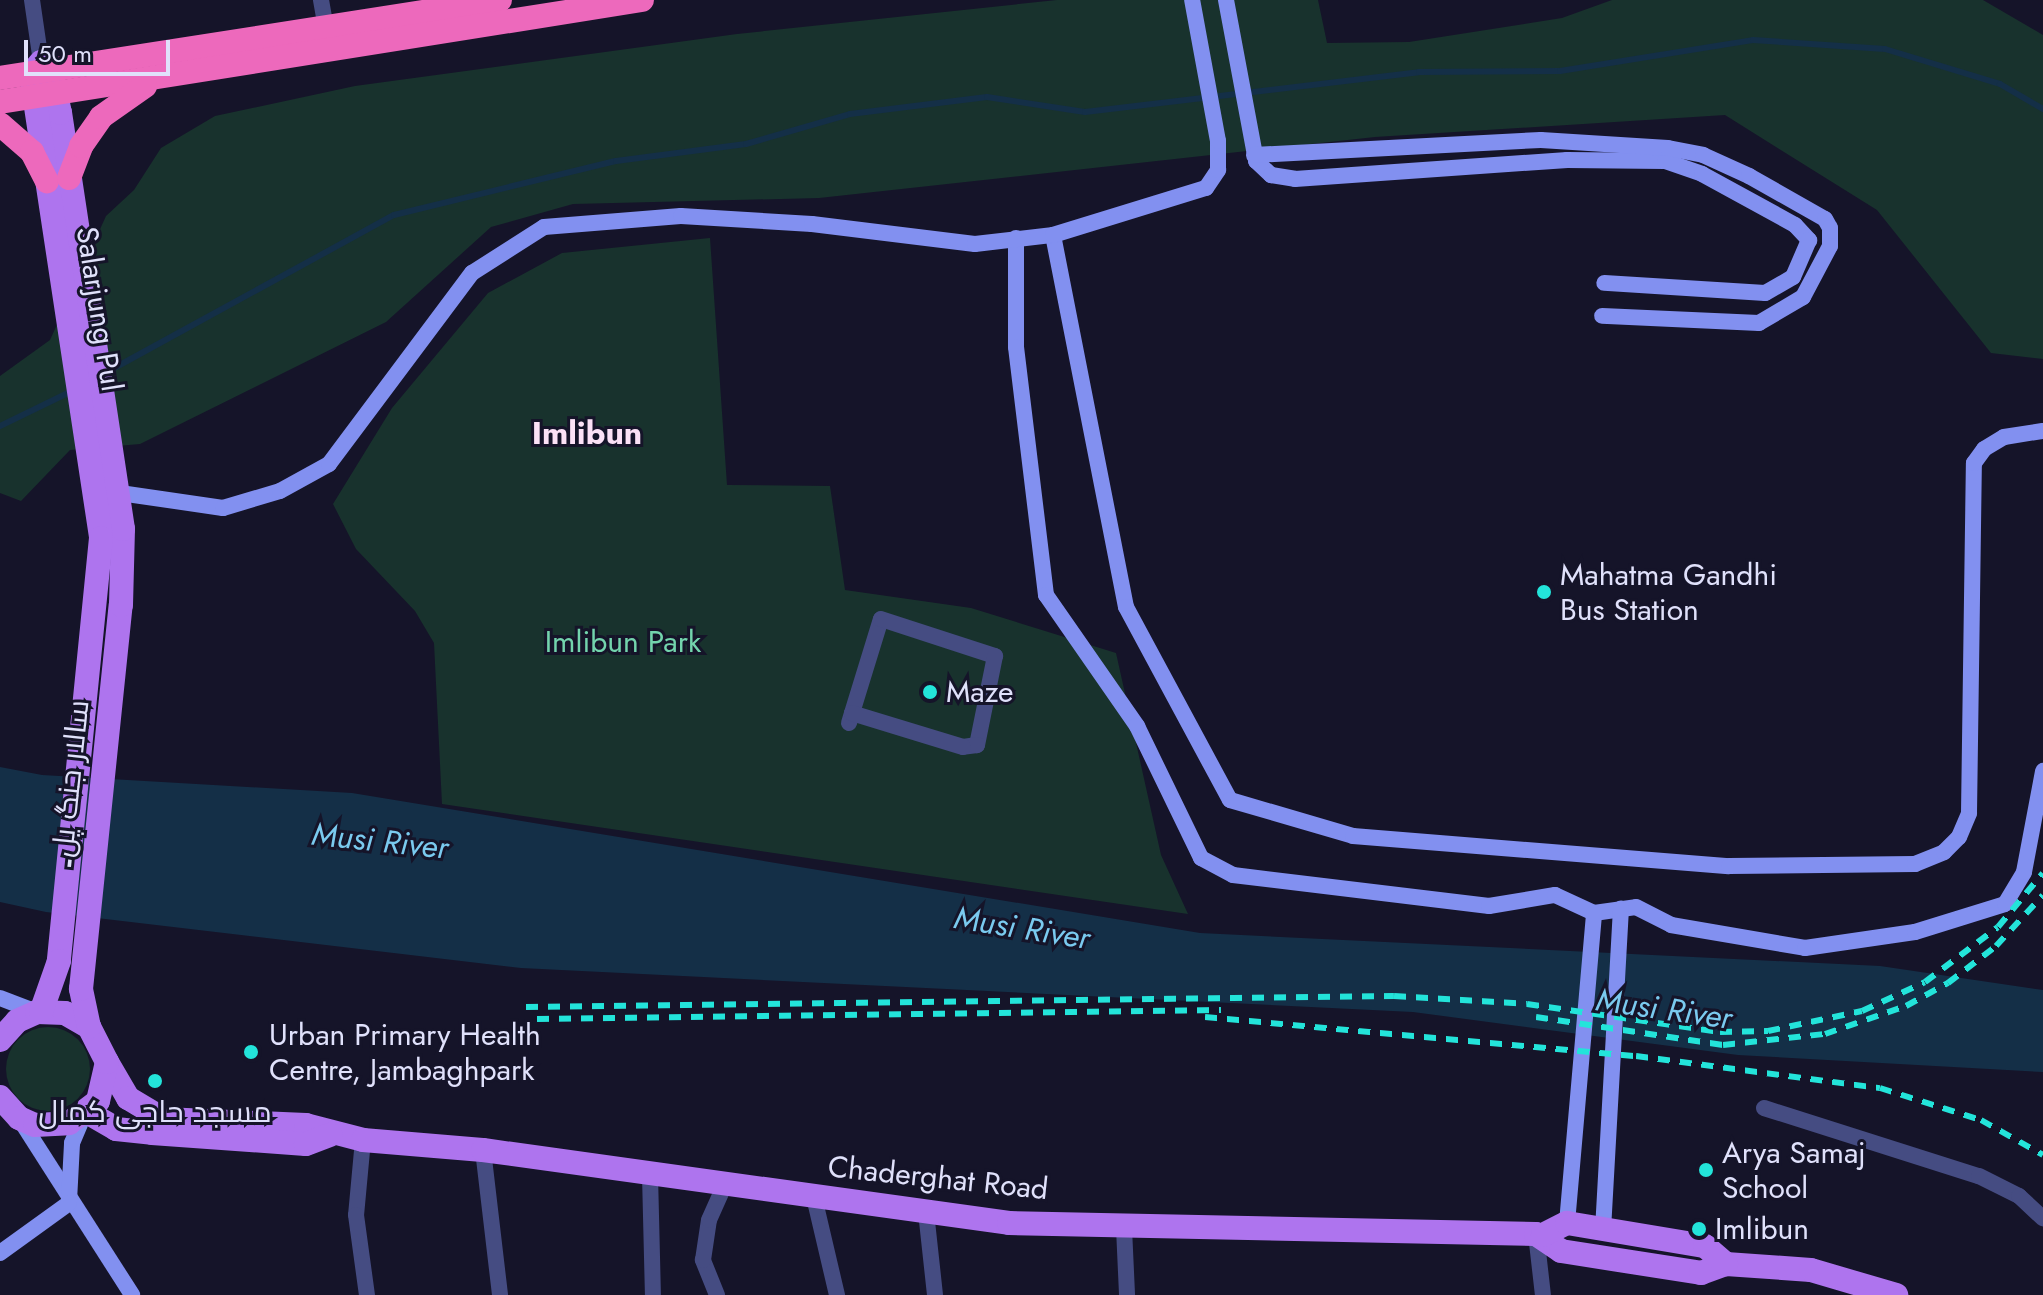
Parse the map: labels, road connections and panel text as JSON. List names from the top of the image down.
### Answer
{
  "streets": {
    "main road": ["Salarjung Pul", "سالار جنگ پل۔", "Chaderghat Road"]
  },
  "crossings": [
    ["Salarjung Pul", "سالار جنگ پل۔"]
  ],
  "districts": ["Imlibun"],
  "water": ["Musi River"],
  "parks": ["Imlibun Park"],
  "places": [
    "Mahatma Gandhi Bus Station",
    "Maze",
    "Urban Primary Health Centre, Jambaghpark",
    "مسجد حاجی کمال",
    "Arya Samaj School",
    "Imlibun"
  ],
  "scale_bar": "50 m"
}
